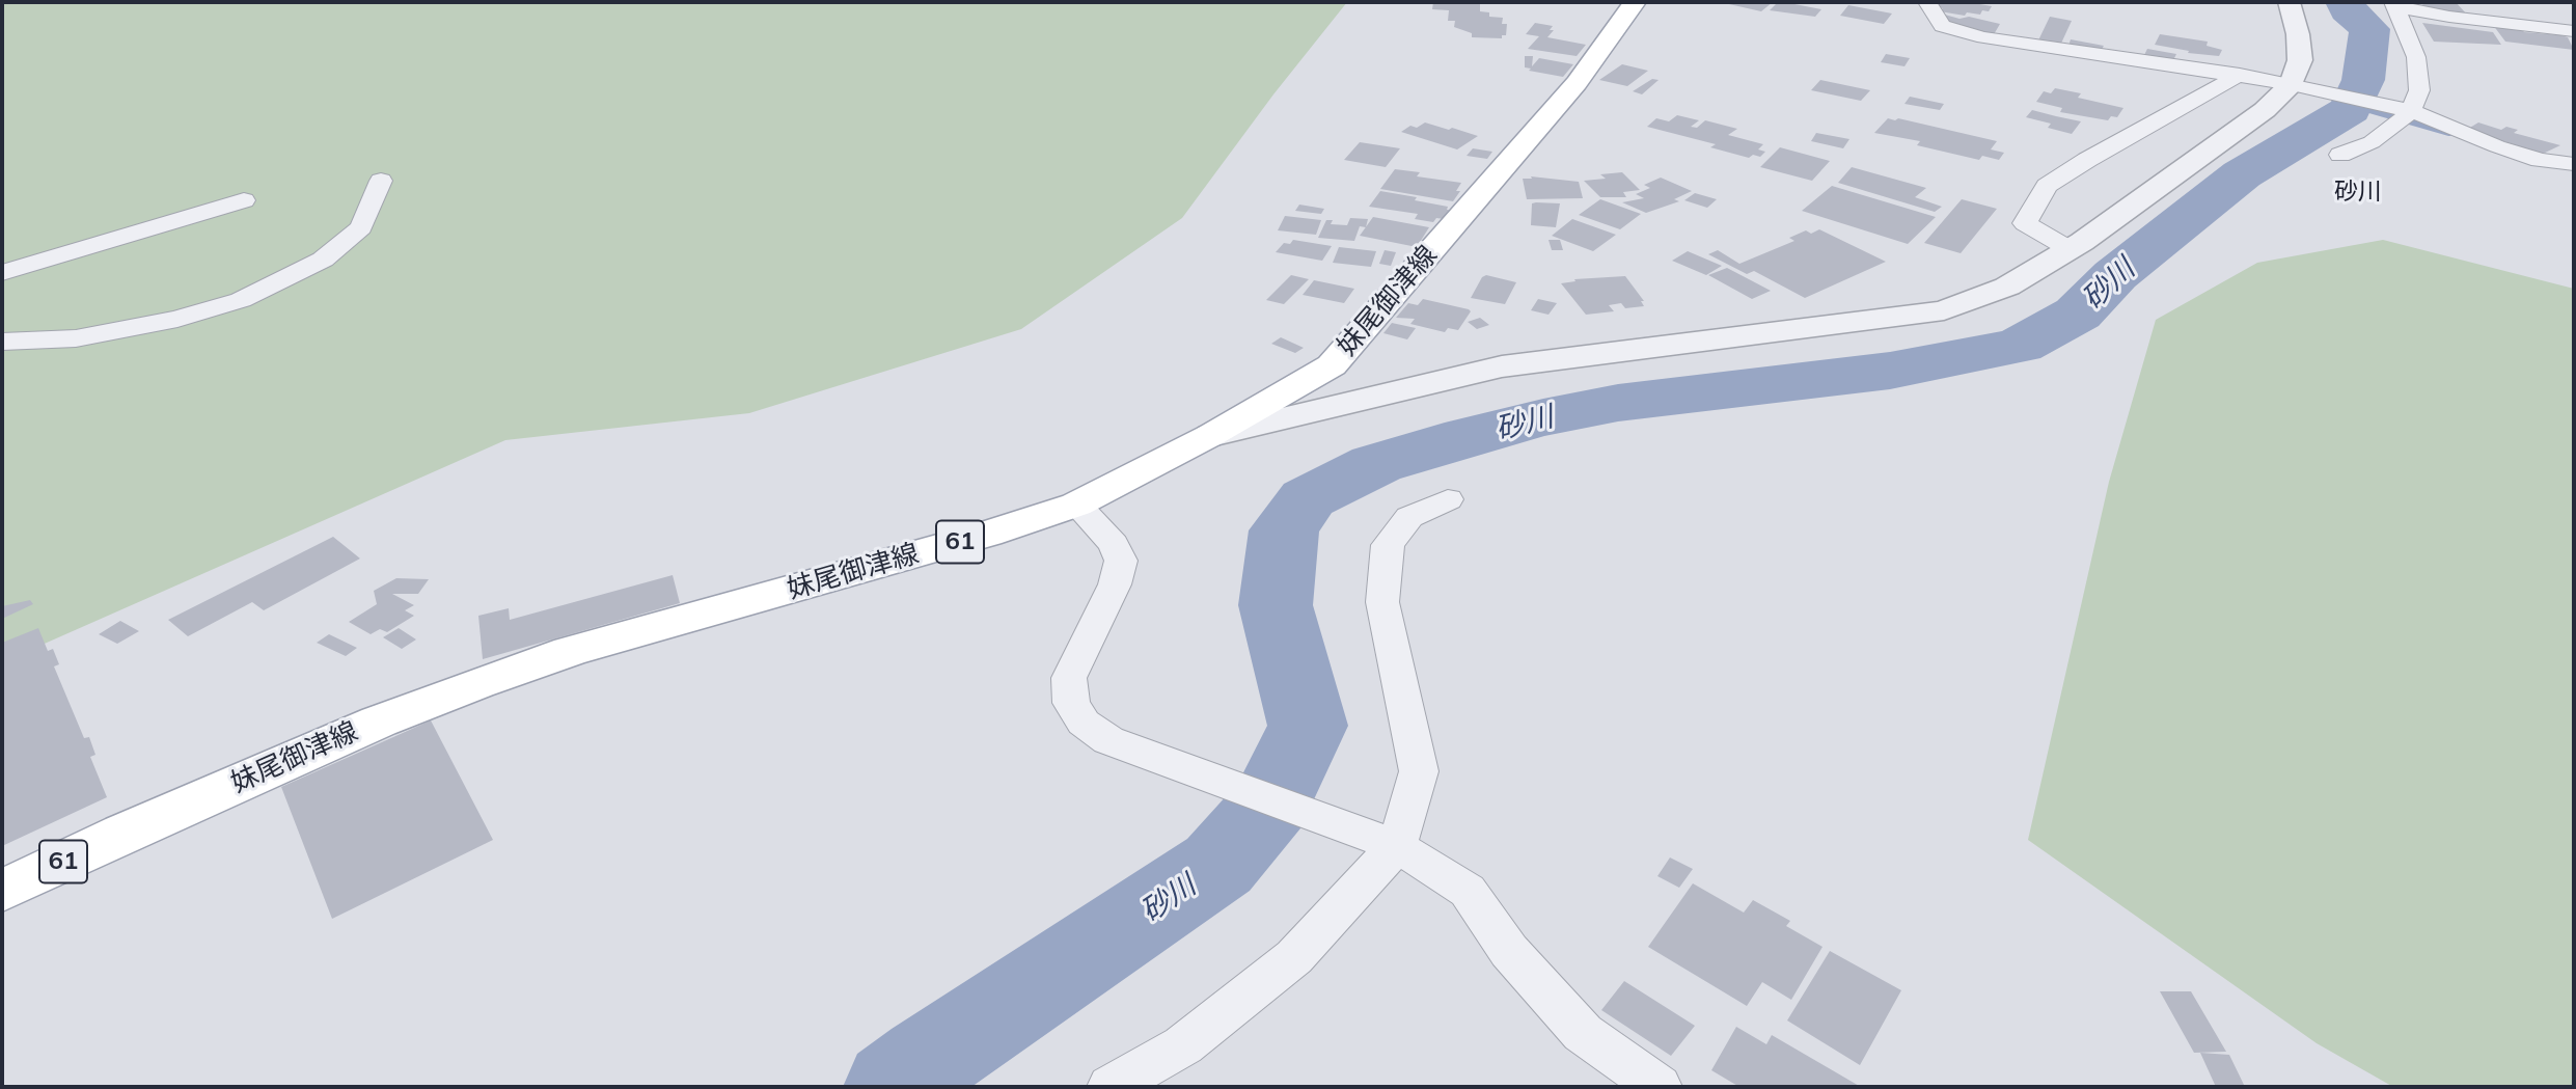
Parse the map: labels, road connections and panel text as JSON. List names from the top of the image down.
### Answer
{
  "streets": {
    "main road": ["妹尾御津線", "61"]
  },
  "districts": ["砂川"],
  "water": ["砂川"]
}
